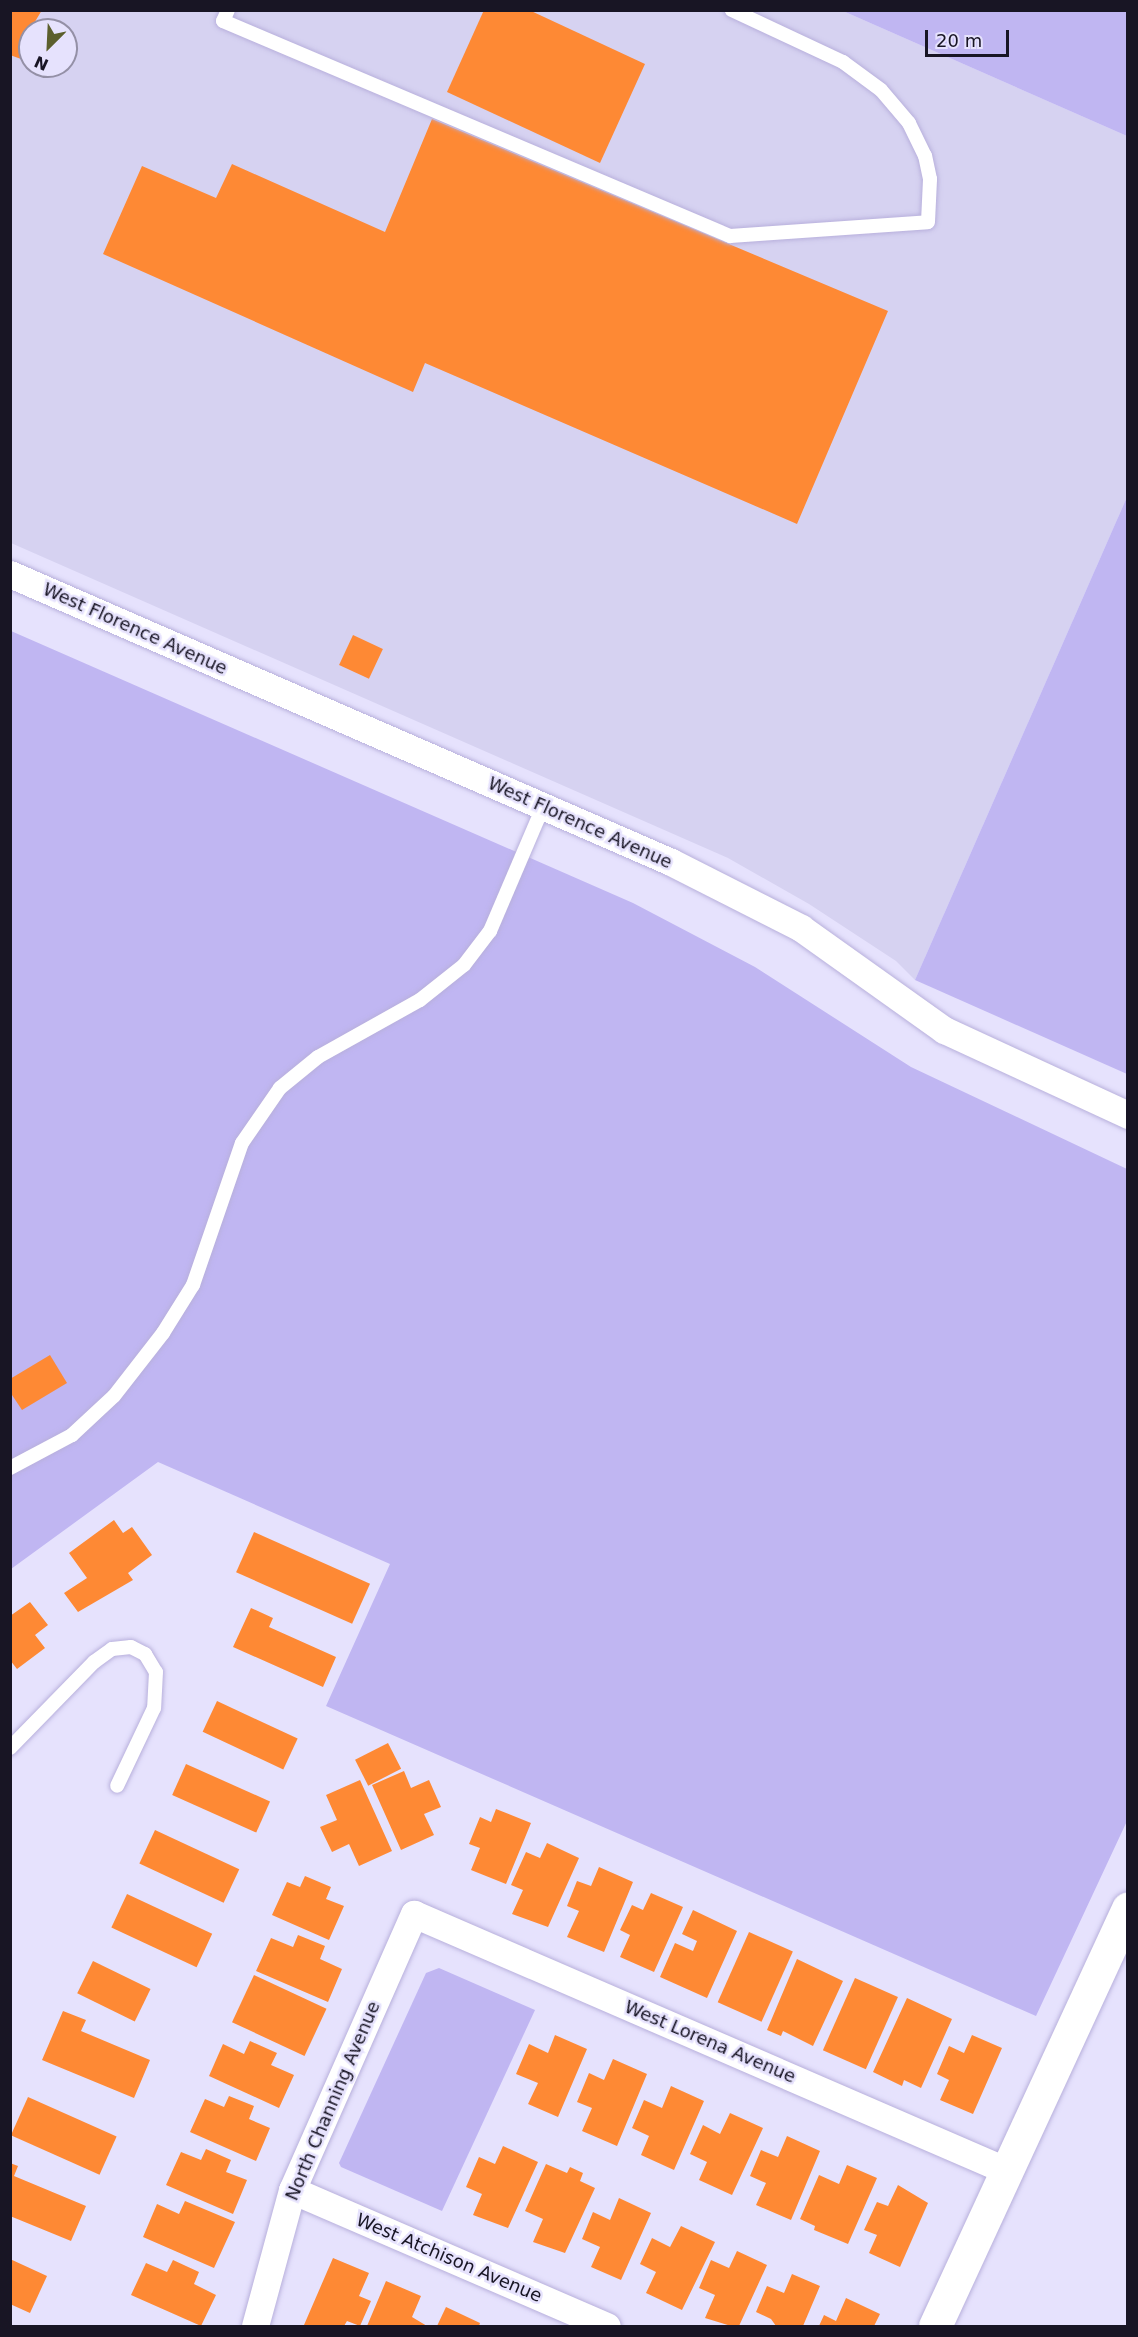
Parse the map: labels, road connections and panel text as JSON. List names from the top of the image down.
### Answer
{
  "streets": {
    "street": [
      "West Florence Avenue",
      "West Lorena Avenue",
      "North Channing Avenue",
      "West Atchison Avenue"
    ]
  },
  "crossings": [
    ["West Lorena Avenue", "North Channing Avenue"],
    ["North Channing Avenue", "West Atchison Avenue"]
  ],
  "scale_bar": "20 m",
  "north": "bottom left"
}
